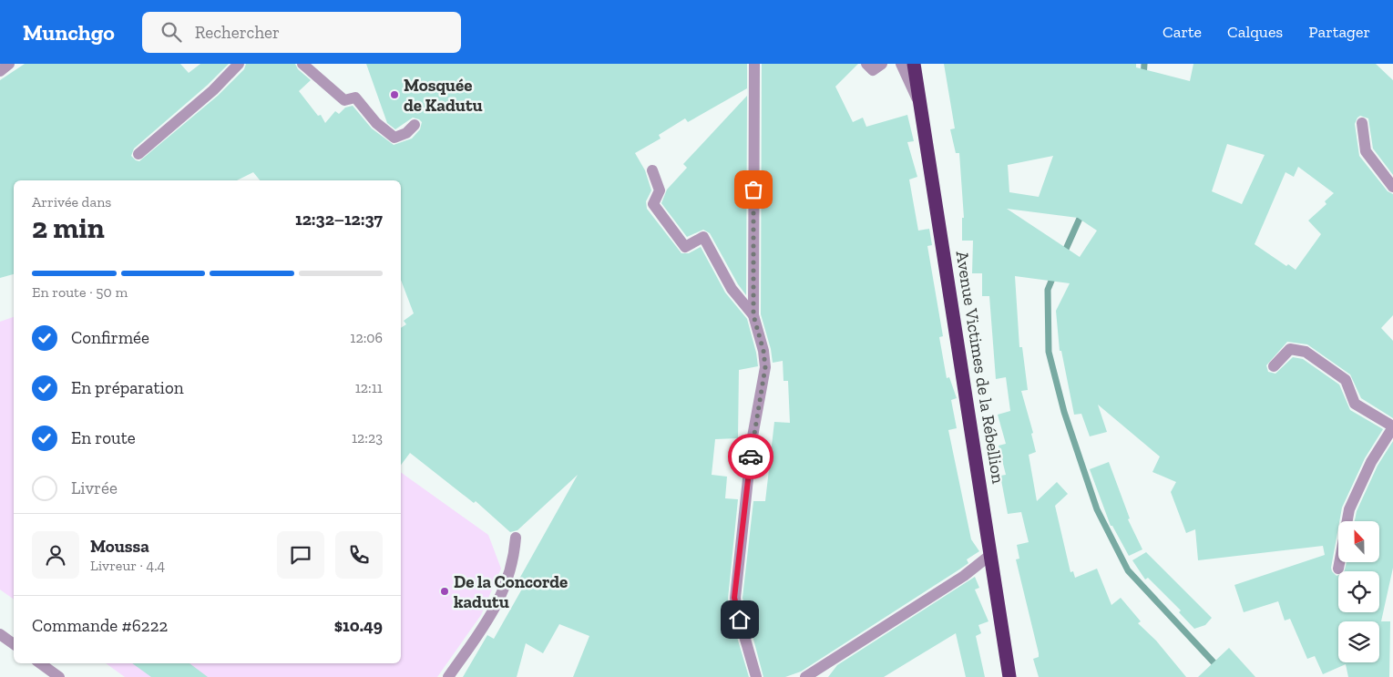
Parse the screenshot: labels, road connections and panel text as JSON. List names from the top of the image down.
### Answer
{
  "streets": {
    "highway": ["Avenue Victimes de la Rébellion"]
  },
  "places": ["Mosquée de Kadutu", "De la Concorde kadutu"],
  "north": "top",
  "page": {
    "header": "Munchgo",
    "search": "Rechercher",
    "nav": ["Carte", "Calques", "Partager"],
    "heading": ["2 min", "Arrivée dans", "12:32–12:37"],
    "panel": [
      "Moussa",
      "Livreur · 4.4",
      "Commande #6222",
      "$10.49"
    ],
    "bar": "En route · 50 m",
    "list": [
      ["Confirmée", "12:06"],
      ["En préparation", "12:11"],
      ["En route", "12:23"],
      "Livrée"
    ]
  }
}
